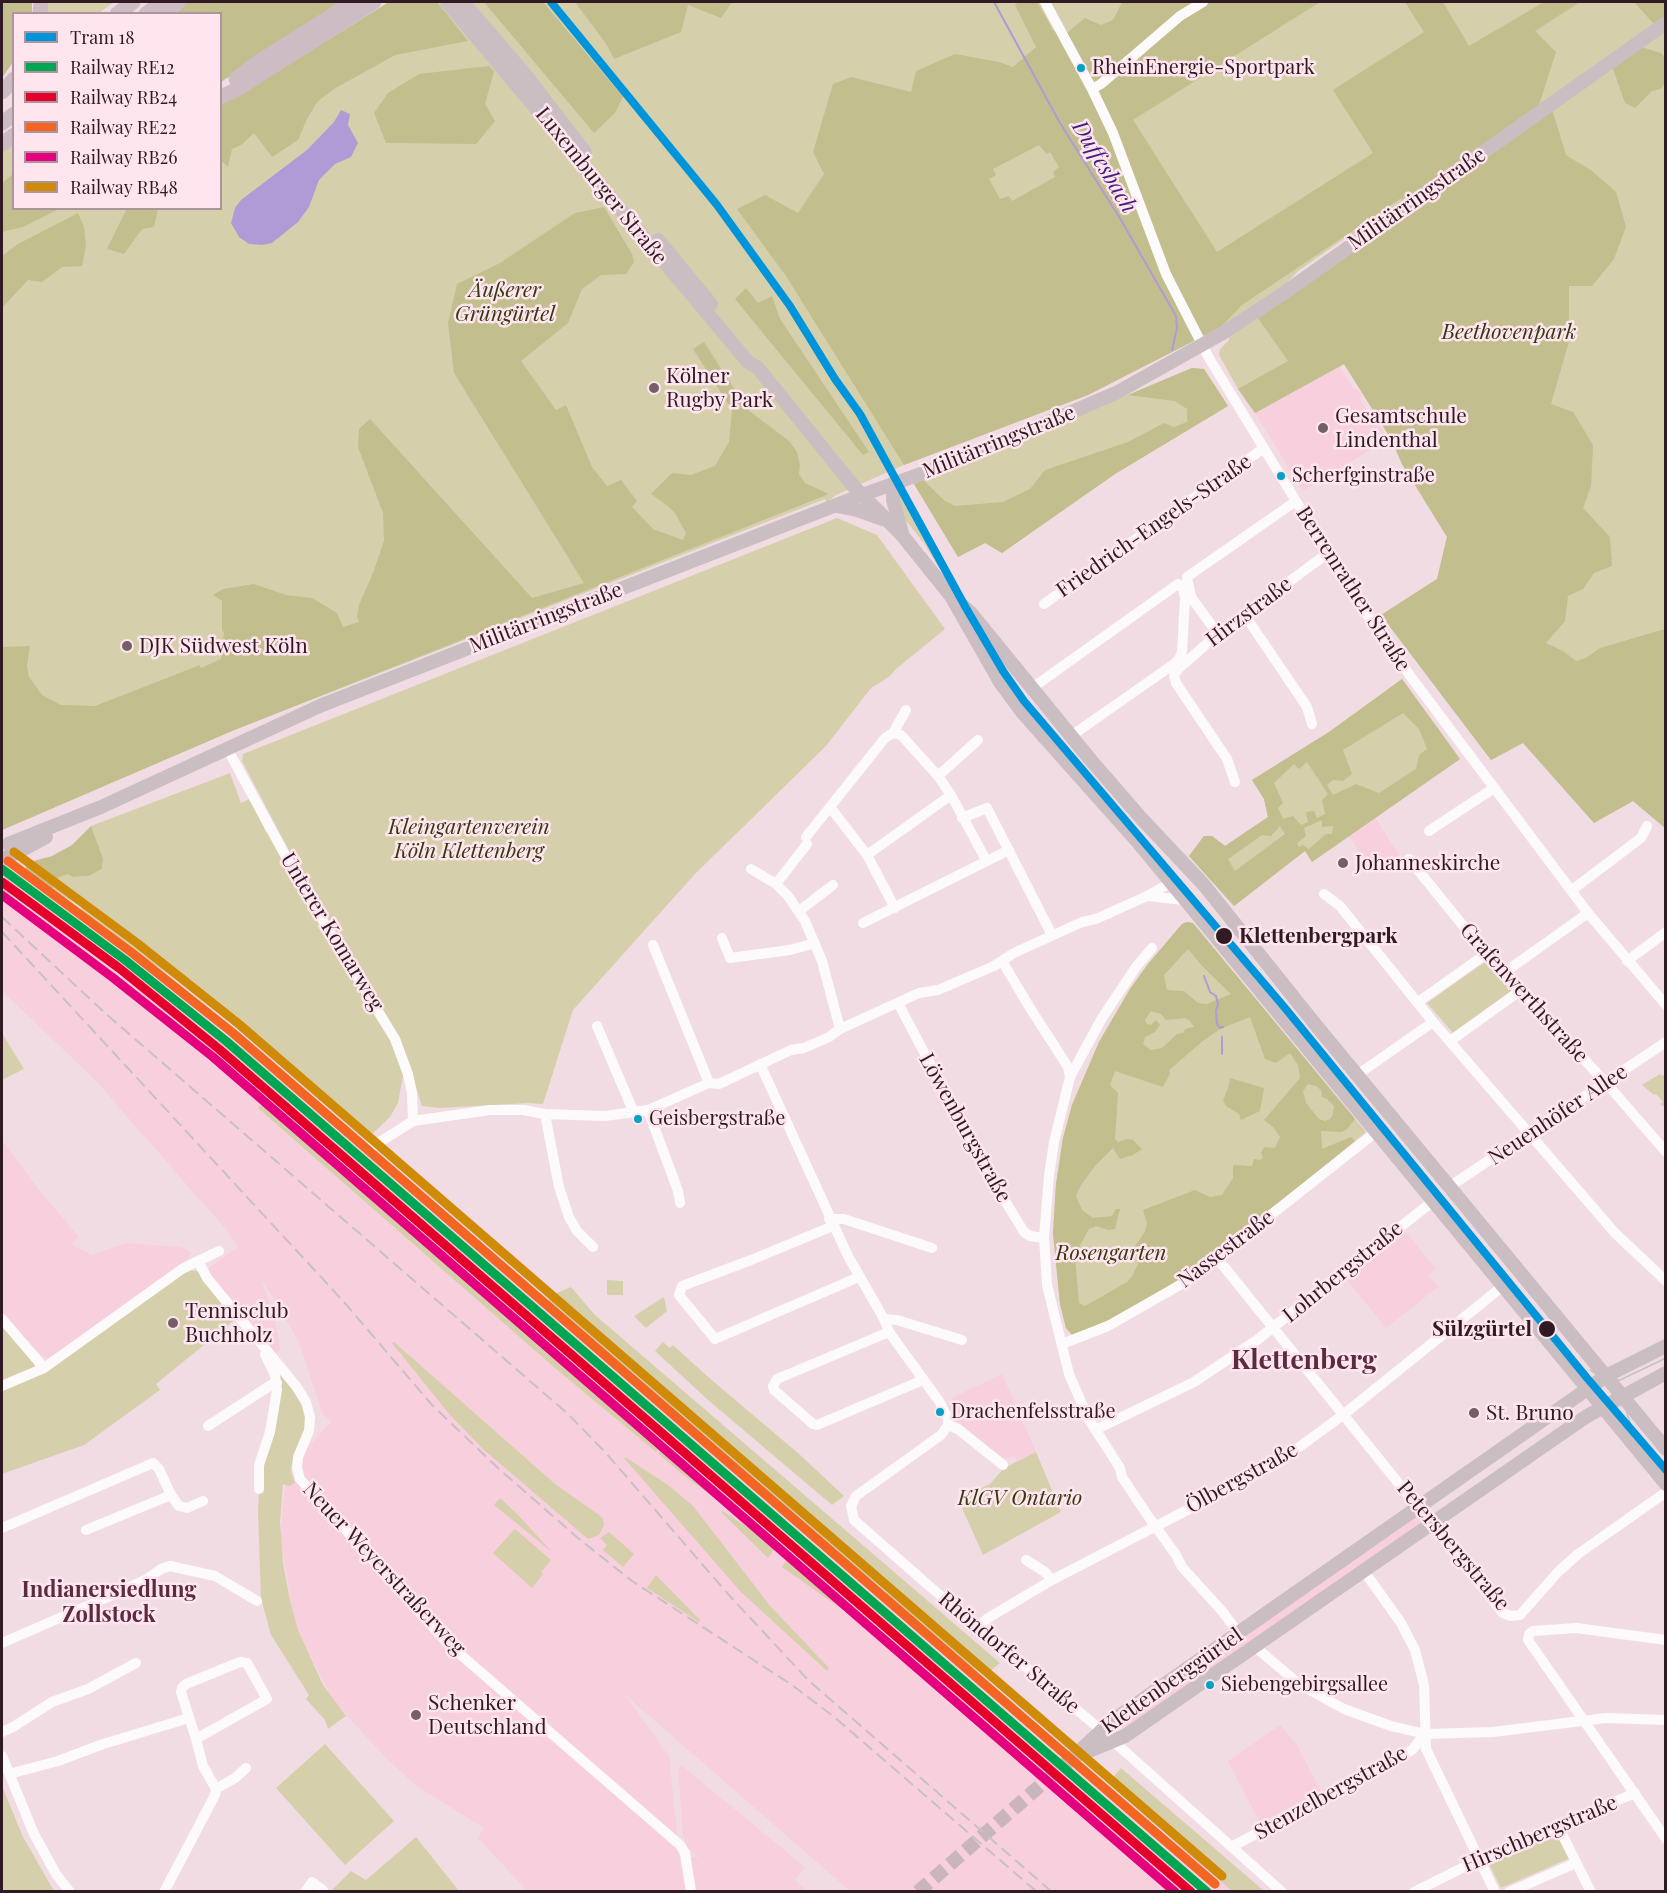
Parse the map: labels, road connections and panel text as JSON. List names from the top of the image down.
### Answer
{
  "streets": {
    "main road": ["Luxemburger Straße", "Militärringstraße", "Klettenberggürtel"],
    "street": [
      "Friedrich-Engels-Straße",
      "Berrenrather Straße",
      "Hirzstraße",
      "Unterer Komarweg",
      "Grafenwerthstraße",
      "Neuenhöfer Allee",
      "Löwenburgstraße",
      "Nassestraße",
      "Lohrbergstraße",
      "Ölbergstraße",
      "Petersbergstraße",
      "Neuer Weyerstraßerweg",
      "Rhöndorfer Straße",
      "Stenzelbergstraße",
      "Hirschbergstraße"
    ]
  },
  "crossings": [
    ["Luxemburger Straße", "Militärringstraße"],
    ["Luxemburger Straße", "Hirzstraße"],
    ["Luxemburger Straße", "Neuenhöfer Allee"],
    ["Luxemburger Straße", "Nassestraße"],
    ["Luxemburger Straße", "Lohrbergstraße"],
    ["Luxemburger Straße", "Ölbergstraße"],
    ["Luxemburger Straße", "Klettenberggürtel"],
    ["Militärringstraße", "Berrenrather Straße"],
    ["Militärringstraße", "Unterer Komarweg"],
    ["Friedrich-Engels-Straße", "Berrenrather Straße"],
    ["Berrenrather Straße", "Hirzstraße"],
    ["Grafenwerthstraße", "Neuenhöfer Allee"],
    ["Neuenhöfer Allee", "Lohrbergstraße"],
    ["Nassestraße", "Petersbergstraße"],
    ["Lohrbergstraße", "Petersbergstraße"],
    ["Ölbergstraße", "Petersbergstraße"],
    ["Ölbergstraße", "Rhöndorfer Straße"],
    ["Petersbergstraße", "Klettenberggürtel"],
    ["Petersbergstraße", "Hirschbergstraße"],
    ["Rhöndorfer Straße", "Klettenberggürtel"],
    ["Rhöndorfer Straße", "Stenzelbergstraße"]
  ],
  "districts": ["Klettenberg", "Indianersiedlung Zollstock"],
  "water": ["Duffesbach"],
  "parks": [
    "Äußerer Grüngürtel",
    "Beethovenpark",
    "Kleingartenverein Köln Klettenberg",
    "Rosengarten",
    "KlGV Ontario"
  ],
  "places": [
    "RheinEnergie-Sportpark",
    "Kölner Rugby Park",
    "Gesamtschule Lindenthal",
    "Scherfginstraße",
    "DJK Südwest Köln",
    "Johanneskirche",
    "Klettenbergpark",
    "Geisbergstraße",
    "Tennisclub Buchholz",
    "Sülzgürtel",
    "Drachenfelsstraße",
    "St. Bruno",
    "Siebengebirgsallee",
    "Schenker Deutschland"
  ],
  "lines": [
    "tram line 18",
    "rail line RB48",
    "rail line RE22",
    "rail line RE12",
    "rail line RB24",
    "rail line RB26"
  ],
  "legend": [
    "Tram 18",
    "Railway RE12",
    "Railway RB24",
    "Railway RE22",
    "Railway RB26",
    "Railway RB48"
  ]
}
